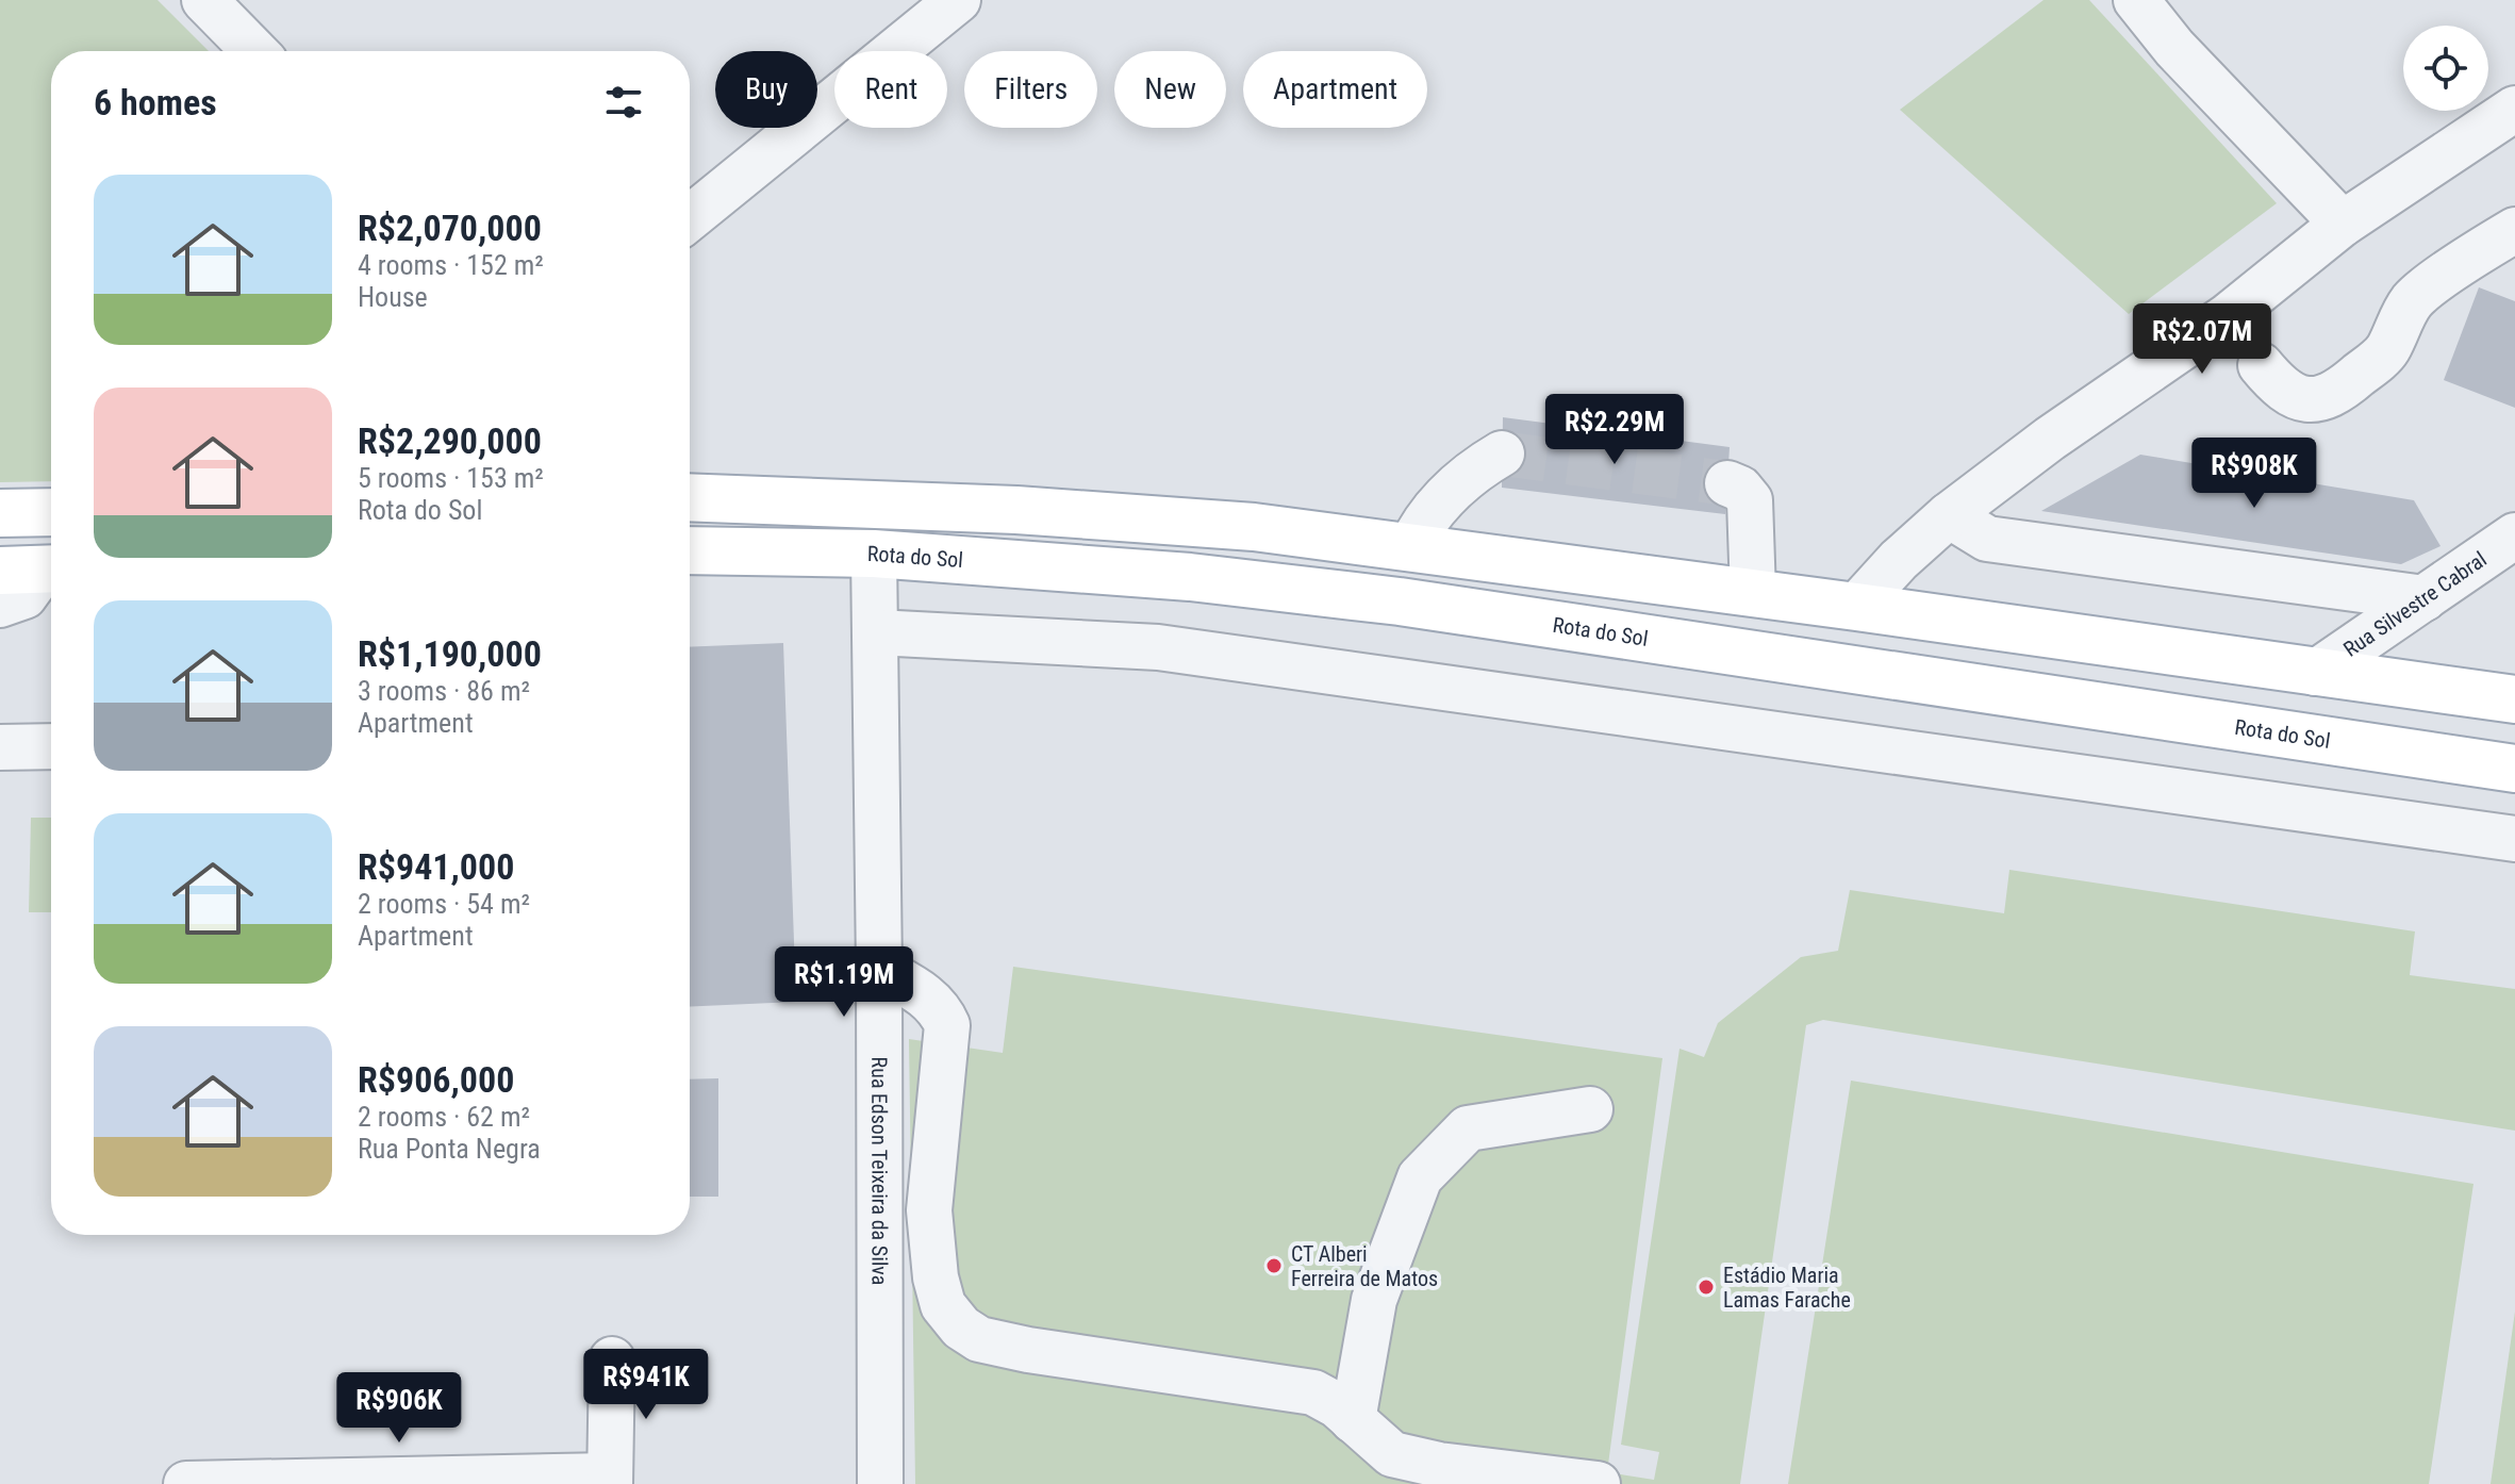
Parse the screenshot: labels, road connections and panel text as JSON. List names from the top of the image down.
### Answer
{
  "streets": {
    "main road": ["Rota do Sol"],
    "street": ["Rua Silvestre Cabral", "Rua Edson Teixeira da Silva"]
  },
  "crossings": [
    ["Rota do Sol", "Rua Edson Teixeira da Silva"]
  ],
  "places": ["CT Alberi Ferreira de Matos", "Estádio Maria Lamas Farache"],
  "page": {
    "chip": [
      "Buy",
      "Rent",
      "Filters",
      "New",
      "Apartment"
    ],
    "heading": "6 homes",
    "list": [
      {
        "name": "R$2,070,000",
        "note": "4 rooms · 152 m² · House"
      },
      {
        "name": "R$2,290,000",
        "note": "5 rooms · 153 m² · Rota do Sol"
      },
      {
        "name": "R$1,190,000",
        "note": "3 rooms · 86 m² · Apartment"
      },
      {
        "name": "R$941,000",
        "note": "2 rooms · 54 m² · Apartment"
      },
      {
        "name": "R$906,000",
        "note": "2 rooms · 62 m² · Rua Ponta Negra"
      }
    ],
    "price": [
      "R$2.07M",
      "R$2.29M",
      "R$908K",
      "R$1.19M",
      "R$941K",
      "R$906K"
    ]
  }
}
